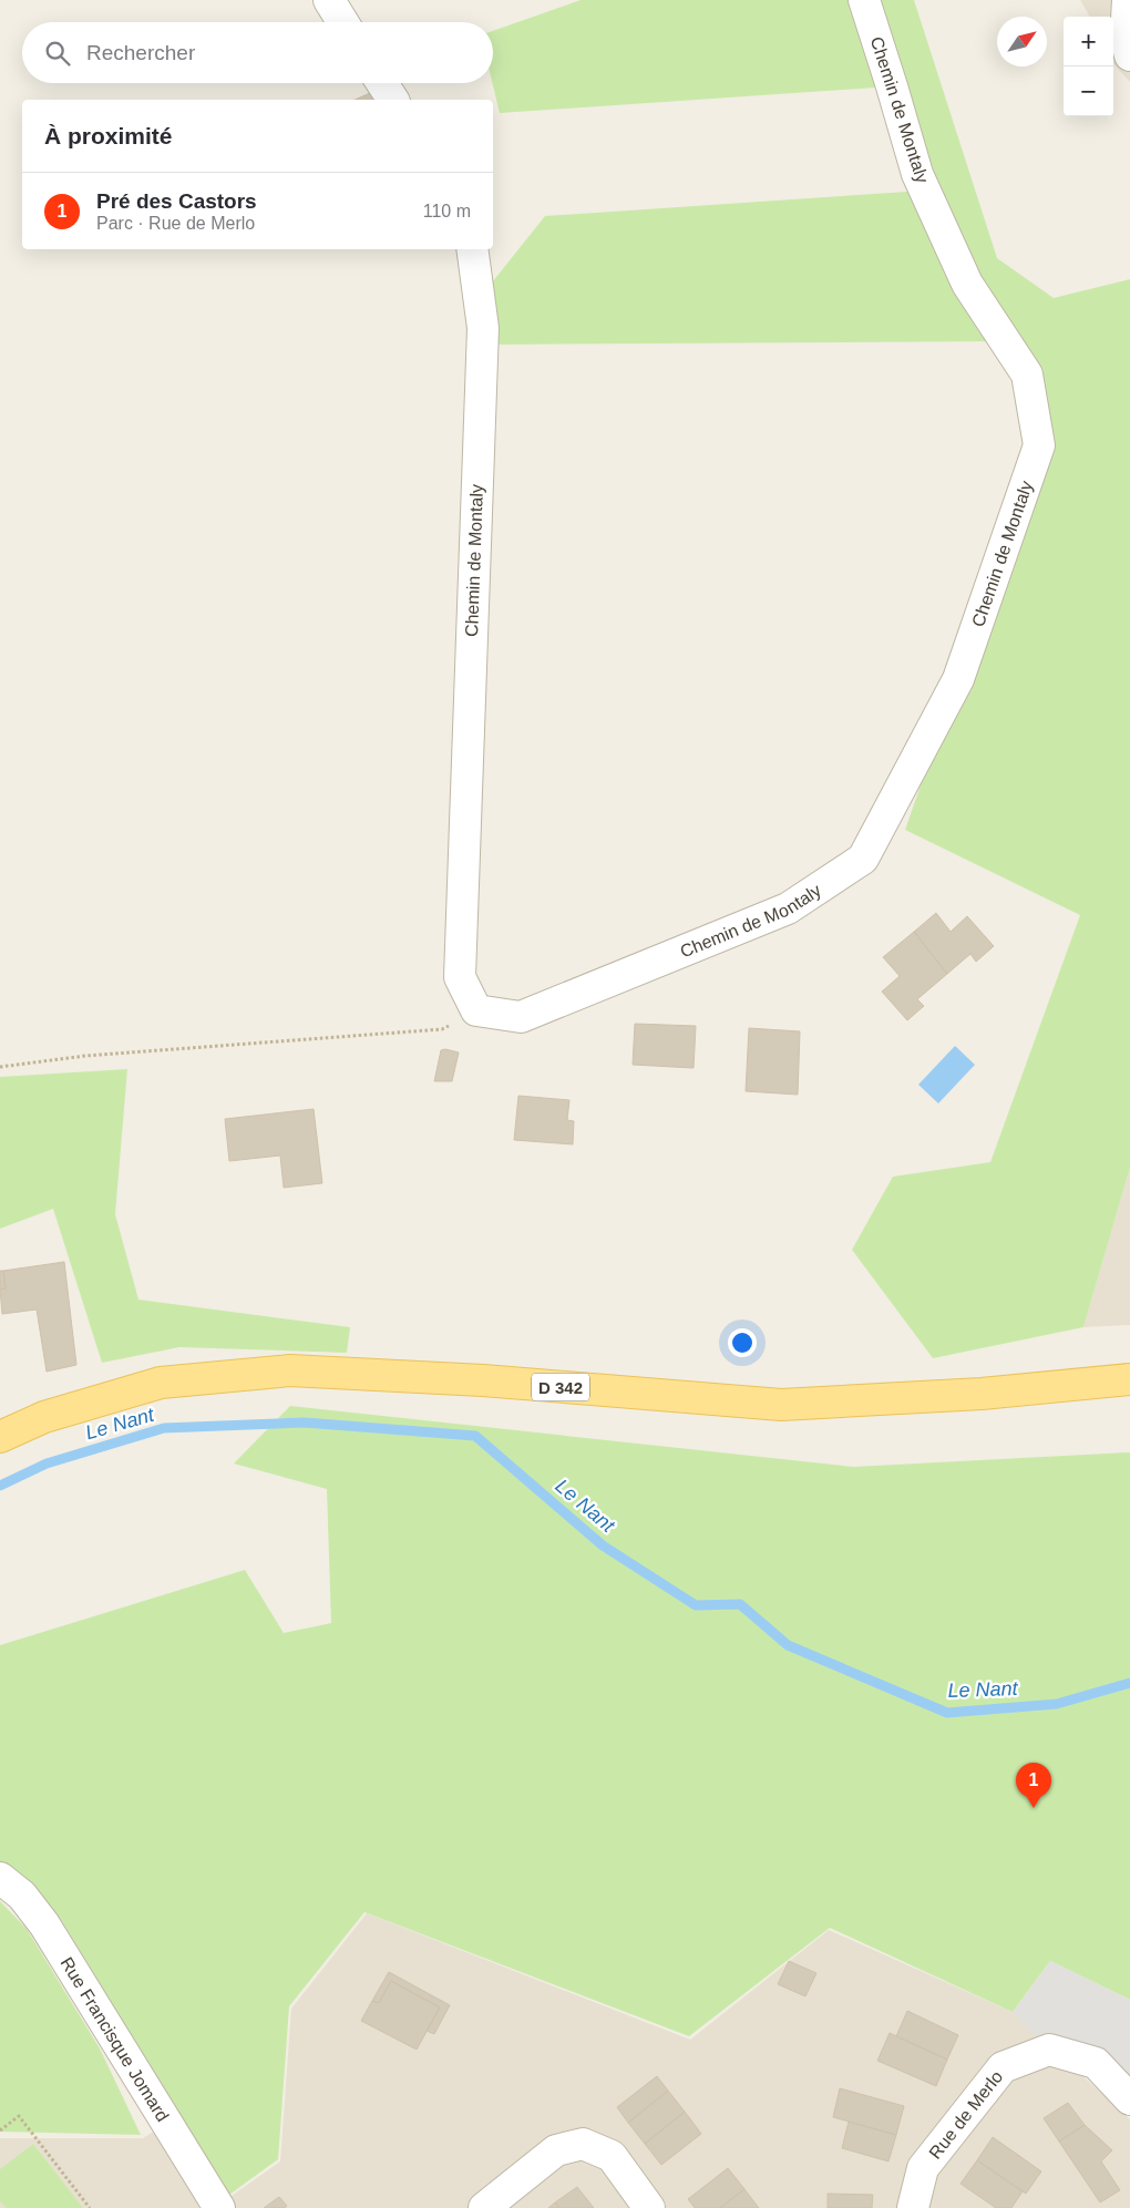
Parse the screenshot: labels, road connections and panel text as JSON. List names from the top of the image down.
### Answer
{
  "streets": {
    "main road": ["D 342"],
    "street": ["Chemin de Montaly", "Rue Francisque Jomard", "Rue de Merlo"]
  },
  "water": ["Le Nant"],
  "north": "top right",
  "page": {
    "map_buttons": ["+", "−"],
    "search": "Rechercher",
    "heading": "À proximité",
    "list": [
      {
        "mark": "1",
        "name": "Pré des Castors",
        "note": "Parc · Rue de Merlo",
        "value": "110 m"
      }
    ],
    "pins": "1"
  }
}
